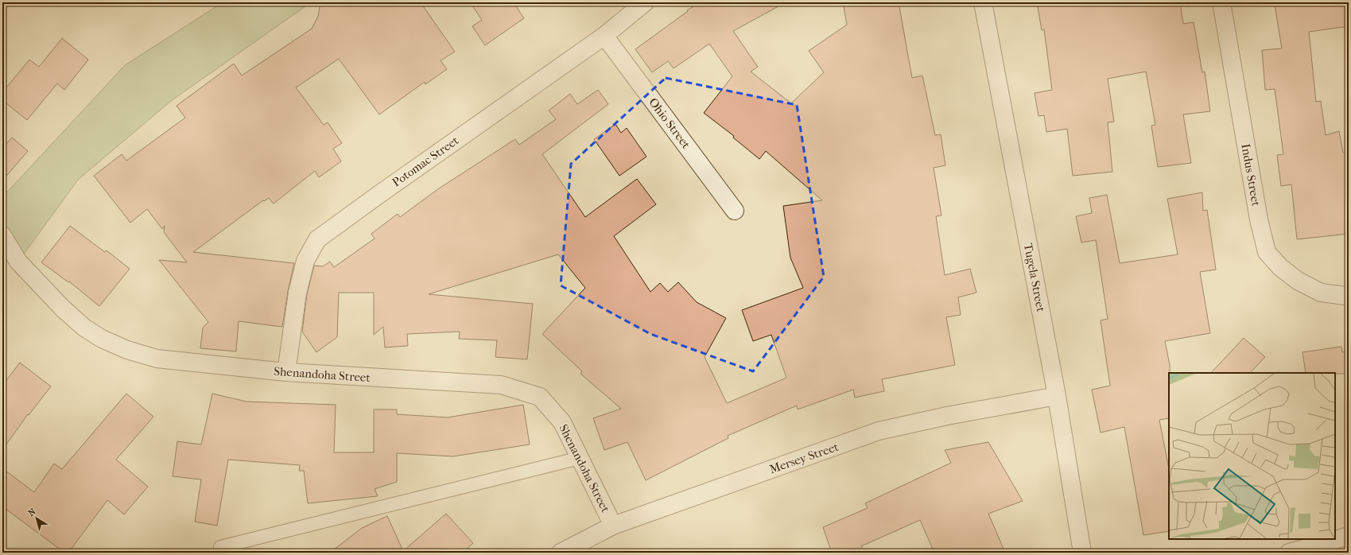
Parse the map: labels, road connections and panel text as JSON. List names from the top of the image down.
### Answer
{
  "streets": {
    "street": [
      "Ohio Street",
      "Potomac Street",
      "Indus Street",
      "Tugela Street",
      "Shenandoha Street",
      "Mersey Street"
    ]
  },
  "crossings": [
    ["Ohio Street", "Potomac Street"],
    ["Potomac Street", "Shenandoha Street"],
    ["Tugela Street", "Mersey Street"],
    ["Shenandoha Street", "Mersey Street"]
  ],
  "north": "top left"
}
